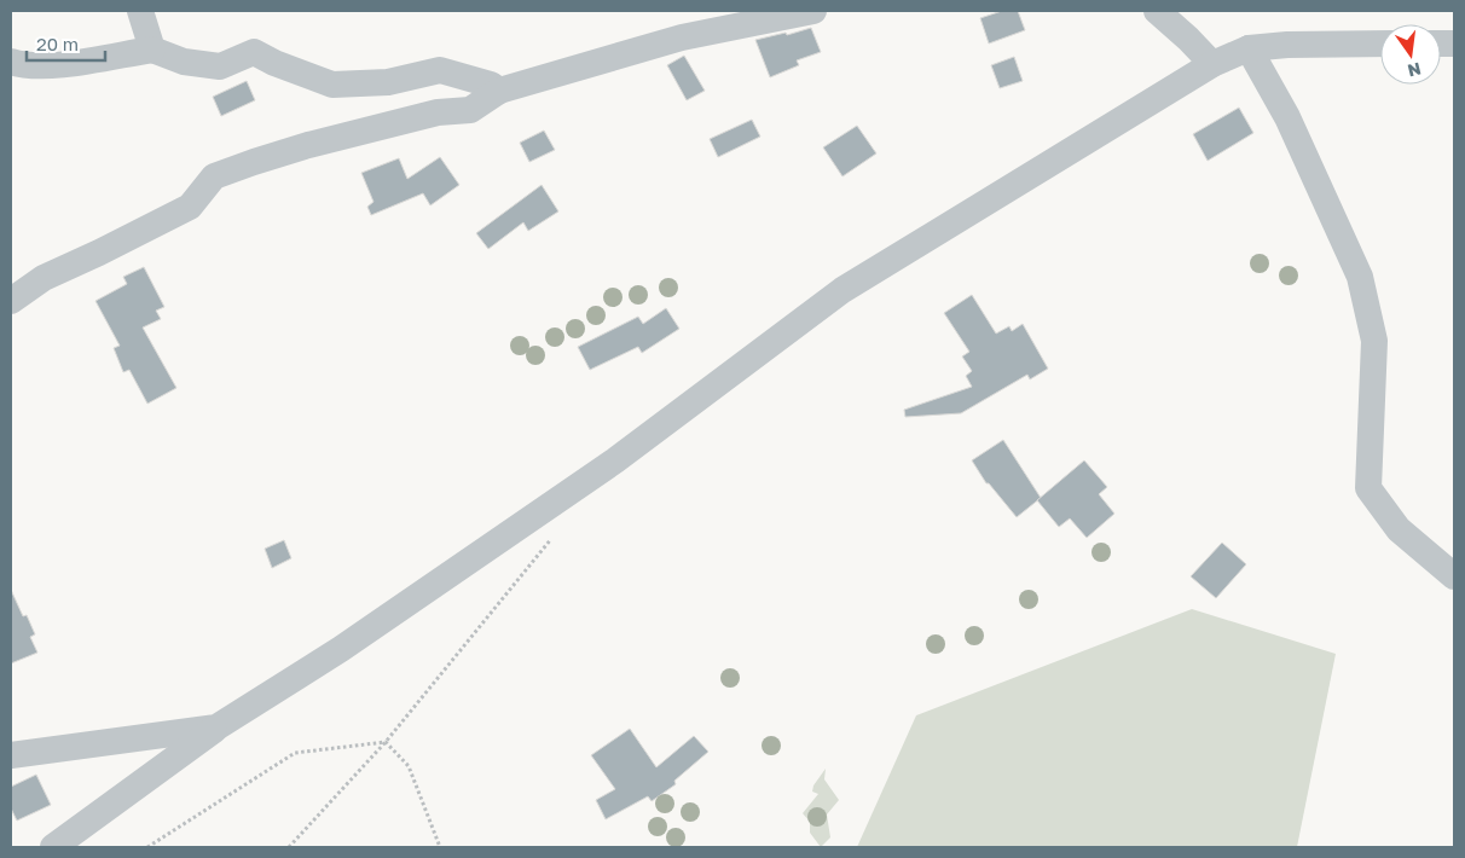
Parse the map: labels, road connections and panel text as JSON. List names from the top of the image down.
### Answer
{
  "scale_bar": "20 m",
  "north": "bottom"
}
